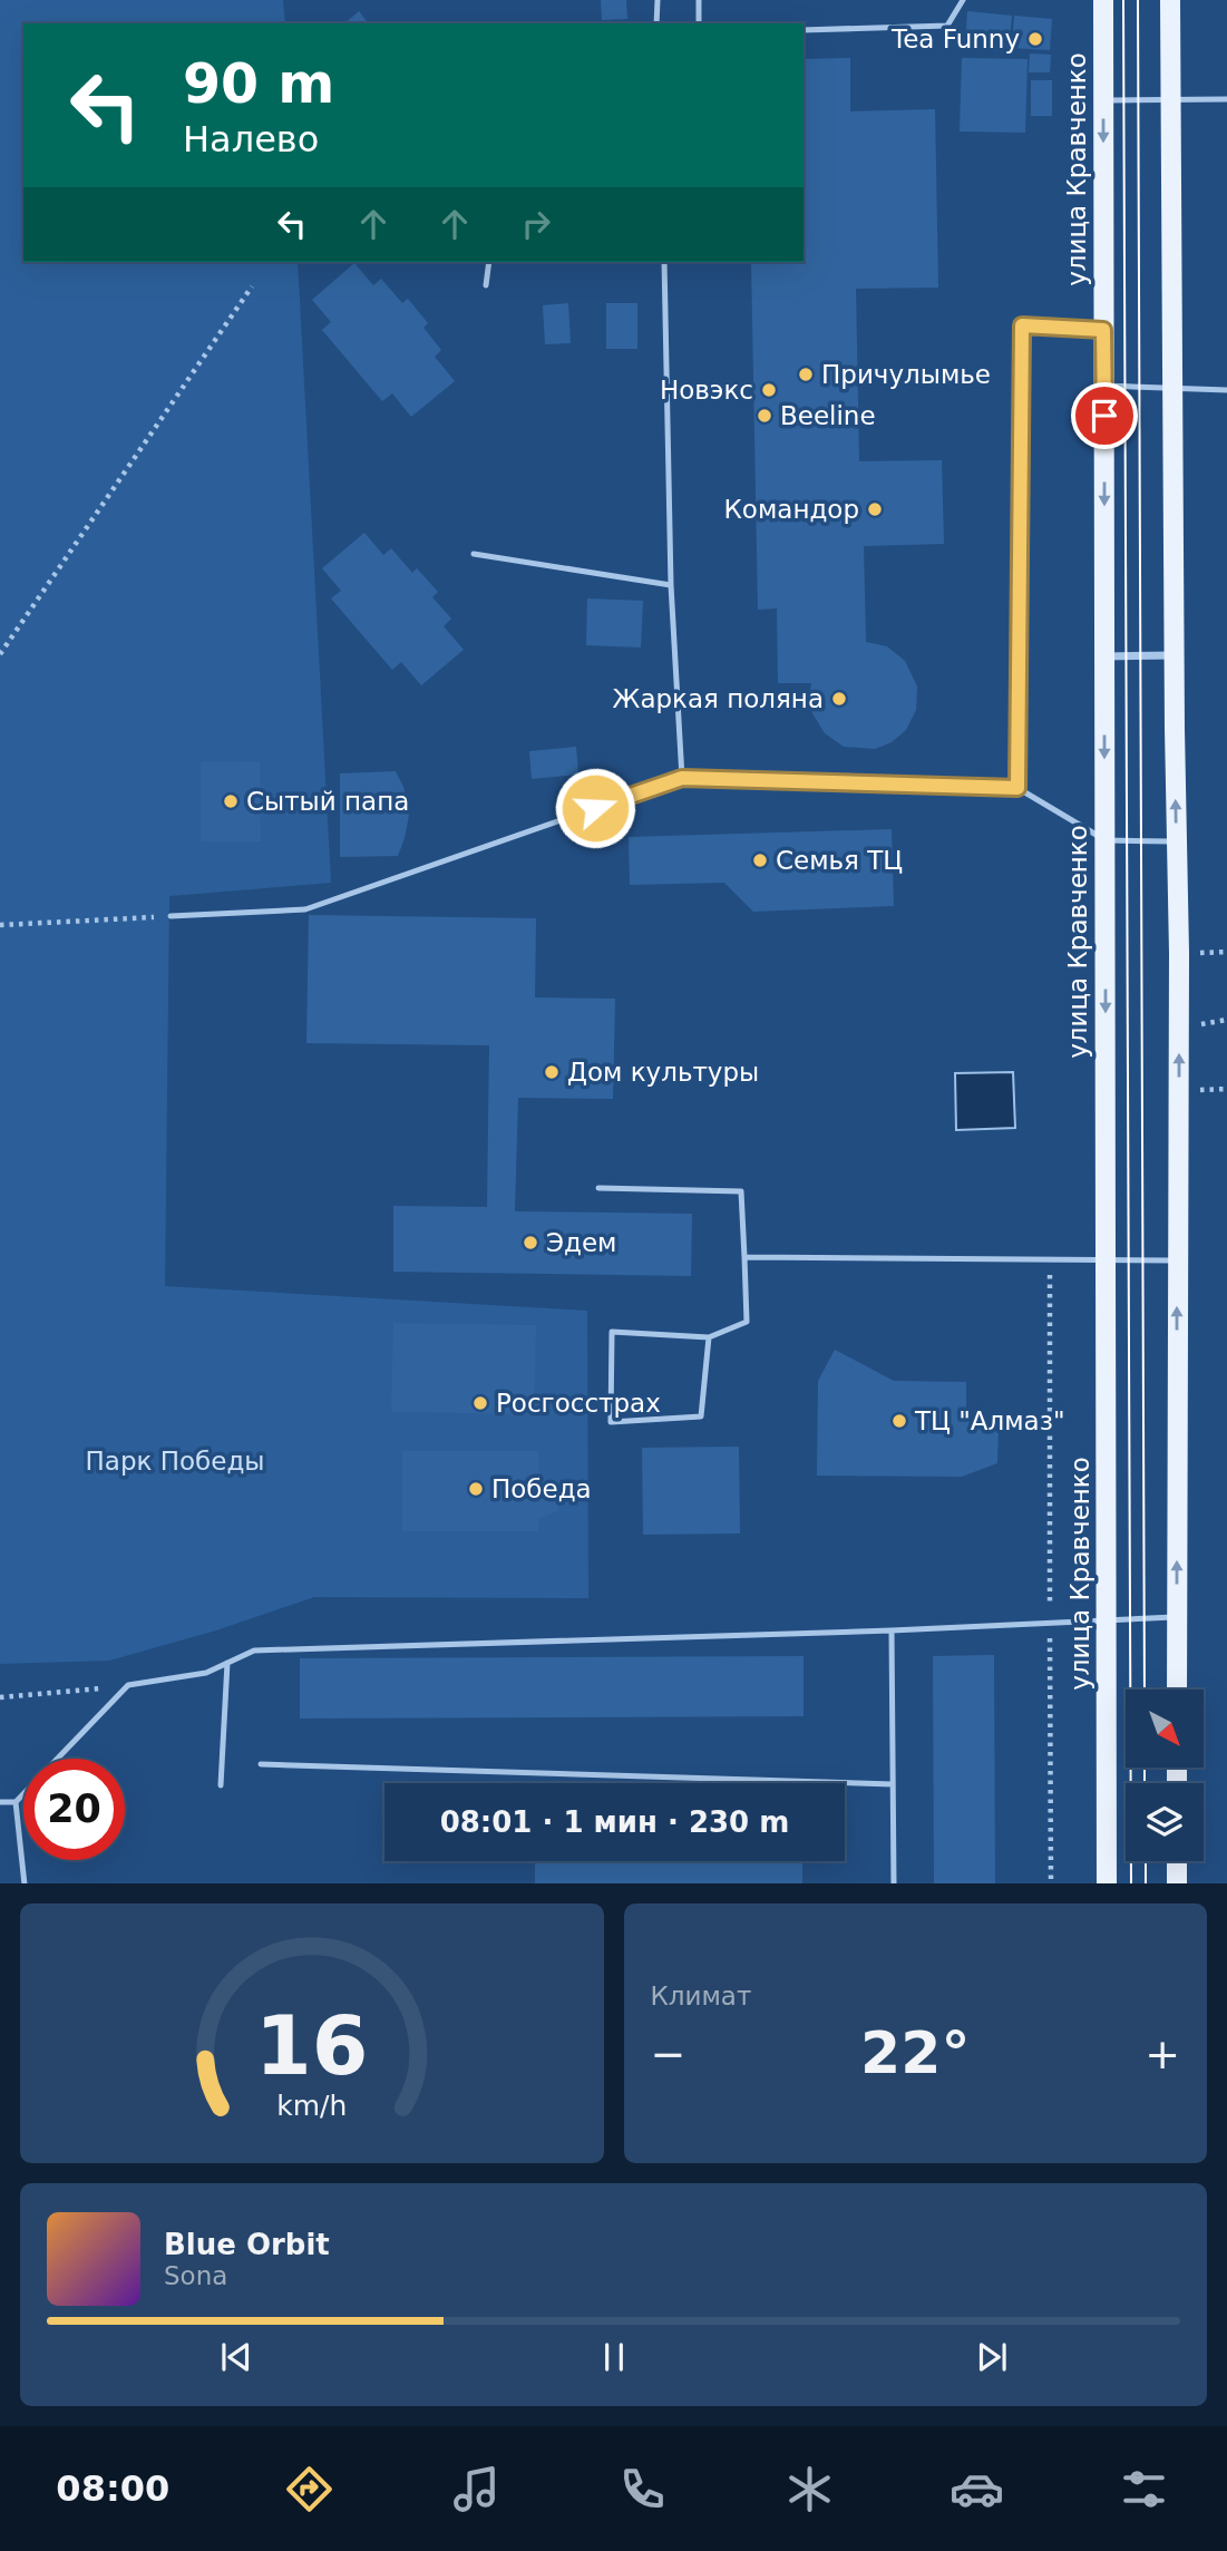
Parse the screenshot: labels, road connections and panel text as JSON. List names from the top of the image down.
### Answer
{
  "streets": {
    "main road": ["улица Кравченко"]
  },
  "parks": ["Парк Победы"],
  "places": [
    "Tea Funny",
    "Причулымье",
    "Новэкс",
    "Beeline",
    "Командор",
    "Жаркая поляна",
    "Сытый папа",
    "Семья ТЦ",
    "Дом культуры",
    "Эдем",
    "Росгосстрах",
    "ТЦ \"Алмаз\"",
    "Победа"
  ],
  "north": "bottom right",
  "page": {
    "turn": ["90 m", "Налево"],
    "limit": "20",
    "trip": "08:01 · 1 мин · 230 m",
    "tile": "Климат",
    "heat": ["−", "22°", "+"],
    "song": ["Blue Orbit", "Sona"],
    "tabs": "08:00",
    "gauge": ["16", "km/h"]
  }
}
